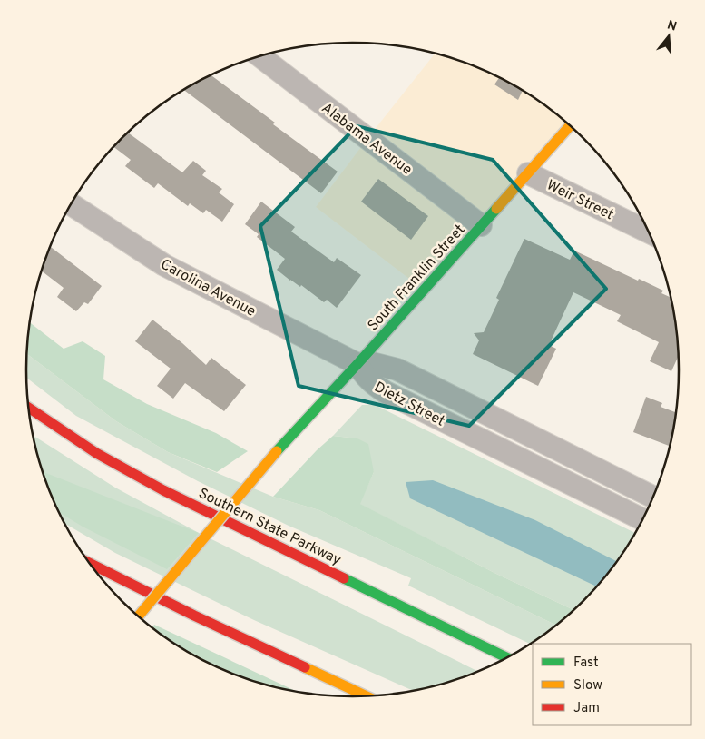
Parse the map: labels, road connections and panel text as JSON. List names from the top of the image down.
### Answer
{
  "streets": {
    "main road": ["South Franklin Street", "Southern State Parkway"],
    "street": [
      "Alabama Avenue",
      "Weir Street",
      "Carolina Avenue",
      "Dietz Street"
    ]
  },
  "crossings": [
    ["Alabama Avenue", "South Franklin Street"],
    ["Weir Street", "South Franklin Street"],
    ["South Franklin Street", "Carolina Avenue"],
    ["South Franklin Street", "Dietz Street"],
    ["Carolina Avenue", "Dietz Street"]
  ],
  "legend": ["Fast", "Slow", "Jam"],
  "north": "top"
}
